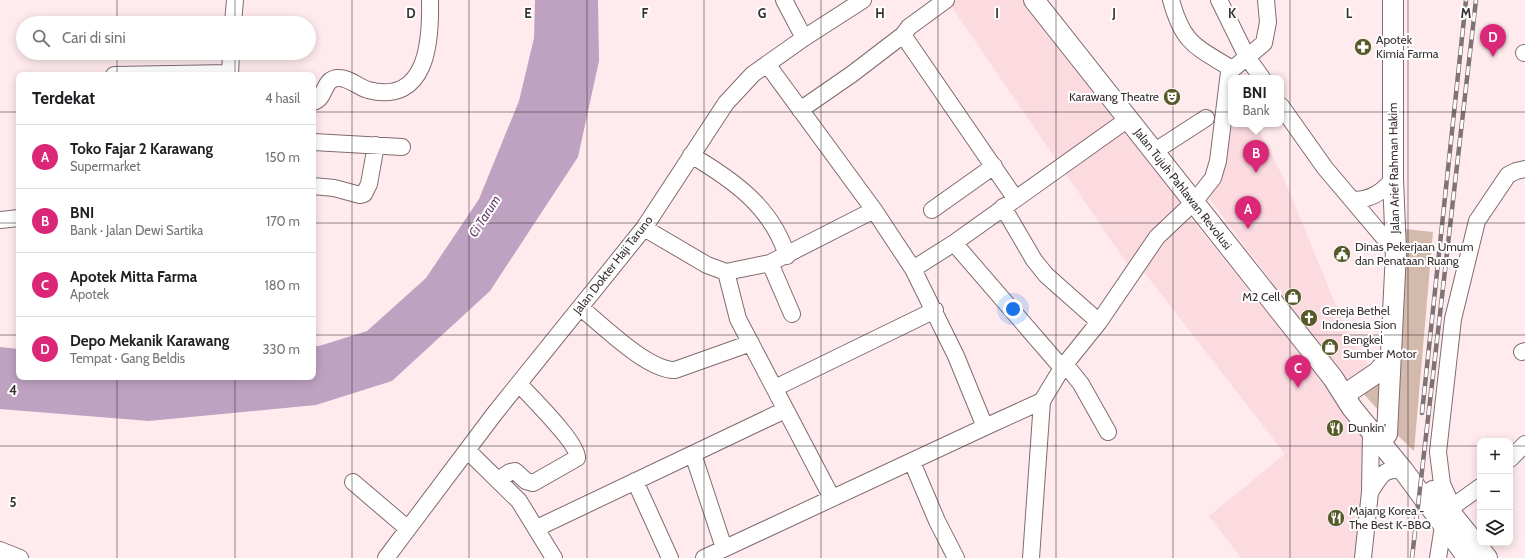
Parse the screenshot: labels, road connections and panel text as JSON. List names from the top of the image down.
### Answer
{
  "streets": {
    "main road": ["Jalan Arief Rahman Hakim", "Jalan Tujuh Pahlawan Revolusi"],
    "street": ["Jalan Dokter Haji Taruno"]
  },
  "crossings": [
    ["Jalan Arief Rahman Hakim", "Jalan Tujuh Pahlawan Revolusi"]
  ],
  "water": ["Ci Tarum"],
  "places": {
    "pharmacy": ["Apotek Kimia Farma"],
    "theatre": ["Karawang Theatre"],
    "public building": ["Dinas Pekerjaan Umum dan Penataan Ruang"],
    "shop": ["M2 Cell", "Bengkel Sumber Motor"],
    "church": ["Gereja Bethel Indonesia Sion"],
    "restaurant": ["Dunkin'", "Majang Korea - The Best K-BBQ"]
  },
  "page": {
    "search": "Cari di sini",
    "pins": [
      "D",
      "B",
      "A",
      "C"
    ],
    "heading": ["Terdekat", "4 hasil"],
    "popup": ["BNI", "Bank"],
    "list": [
      {
        "mark": "A",
        "name": "Toko Fajar 2 Karawang",
        "note": "Supermarket",
        "value": "150 m"
      },
      {
        "mark": "B",
        "name": "BNI",
        "note": "Bank · Jalan Dewi Sartika",
        "value": "170 m"
      },
      {
        "mark": "C",
        "name": "Apotek Mitta Farma",
        "note": "Apotek",
        "value": "180 m"
      },
      {
        "mark": "D",
        "name": "Depo Mekanik Karawang",
        "note": "Tempat · Gang Beldis",
        "value": "330 m"
      }
    ],
    "map_buttons": ["+", "−"]
  },
  "grid": {
    "columns": [
      "D",
      "E",
      "F",
      "G",
      "H",
      "I",
      "J",
      "K",
      "L",
      "M"
    ],
    "rows": ["4", "5"]
  }
}
